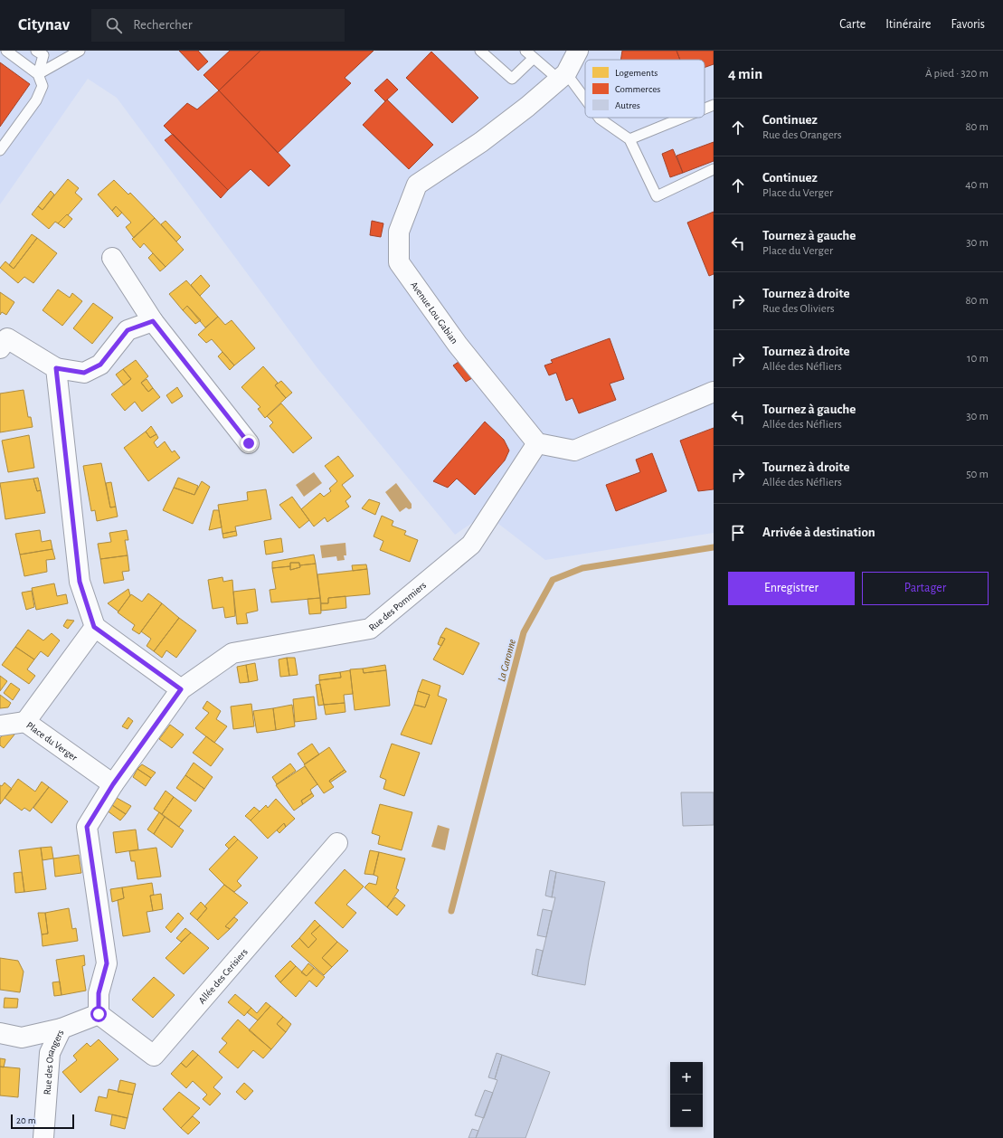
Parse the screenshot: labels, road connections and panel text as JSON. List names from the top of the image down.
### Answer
{
  "streets": {
    "street": [
      "Avenue Lou Gabian",
      "Rue des Pommiers",
      "Place du Verger",
      "Allée des Cerisiers",
      "Rue des Orangers"
    ]
  },
  "crossings": [
    ["Avenue Lou Gabian", "Rue des Pommiers"],
    ["Allée des Cerisiers", "Rue des Orangers"]
  ],
  "water": ["La Garonne"],
  "legend": ["Logements", "Commerces", "Autres"],
  "scale_bar": "20 m",
  "page": {
    "header": "Citynav",
    "search": "Rechercher",
    "nav": ["Carte", "Itinéraire", "Favoris"],
    "heading": ["4 min", "À pied · 320 m"],
    "list": [
      ["Continuez", "Rue des Orangers", "80 m"],
      ["Continuez", "Place du Verger", "40 m"],
      ["Tournez à gauche", "Place du Verger", "30 m"],
      ["Tournez à droite", "Rue des Oliviers", "80 m"],
      ["Tournez à droite", "Allée des Néfliers", "10 m"],
      ["Tournez à gauche", "Allée des Néfliers", "30 m"],
      ["Tournez à droite", "Allée des Néfliers", "50 m"],
      "Arrivée à destination"
    ],
    "buttons": ["Enregistrer", "Partager"],
    "map_buttons": ["+", "−"],
    "scale": "20 m"
  }
}
